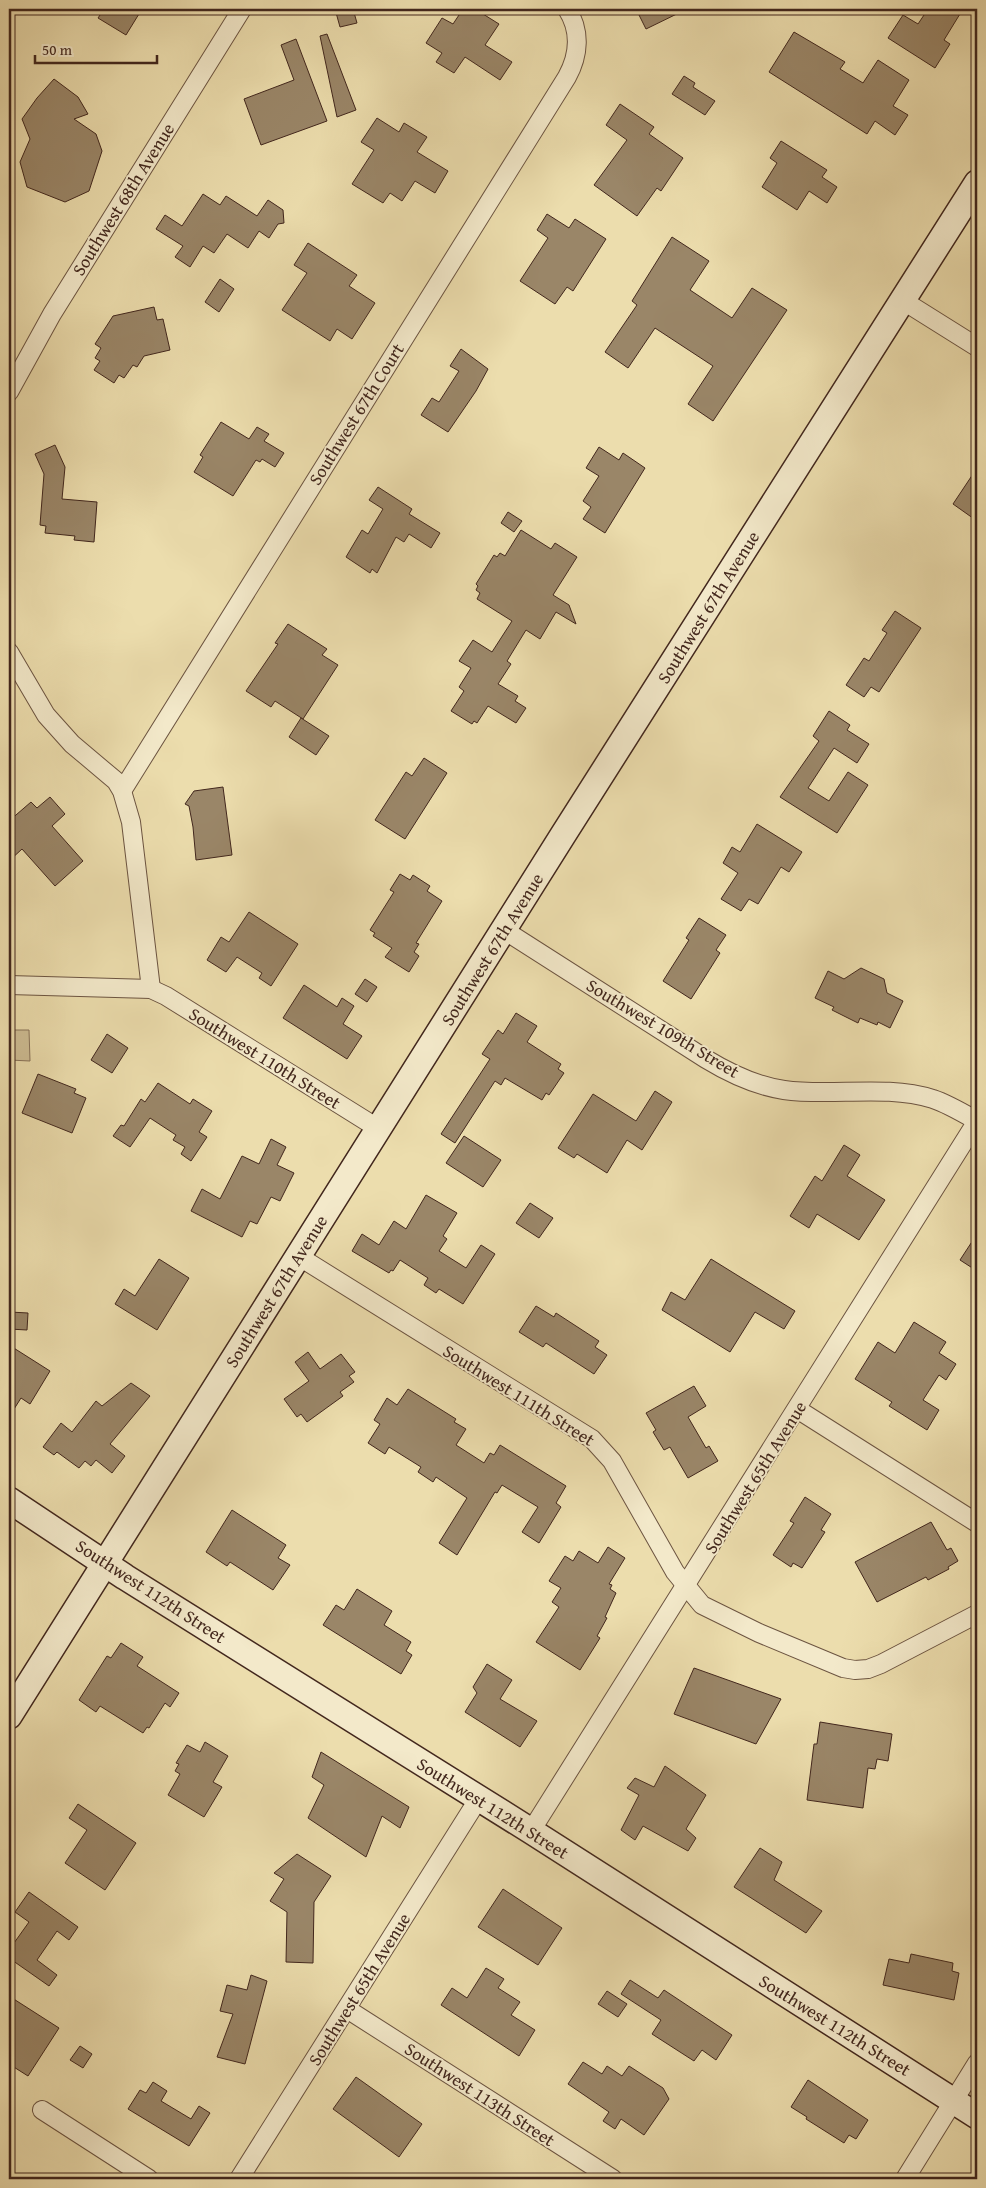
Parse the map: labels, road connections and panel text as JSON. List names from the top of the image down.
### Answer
{
  "streets": {
    "main road": ["Southwest 67th Avenue", "Southwest 112th Street"],
    "street": [
      "Southwest 68th Avenue",
      "Southwest 67th Court",
      "Southwest 109th Street",
      "Southwest 110th Street",
      "Southwest 111th Street",
      "Southwest 65th Avenue",
      "Southwest 113th Street"
    ]
  },
  "crossings": [
    ["Southwest 67th Avenue", "Southwest 109th Street"],
    ["Southwest 67th Avenue", "Southwest 110th Street"],
    ["Southwest 67th Avenue", "Southwest 111th Street"],
    ["Southwest 67th Avenue", "Southwest 112th Street"],
    ["Southwest 109th Street", "Southwest 65th Avenue"],
    ["Southwest 111th Street", "Southwest 65th Avenue"],
    ["Southwest 65th Avenue", "Southwest 112th Street"],
    ["Southwest 65th Avenue", "Southwest 113th Street"]
  ],
  "scale_bar": "50 m"
}
